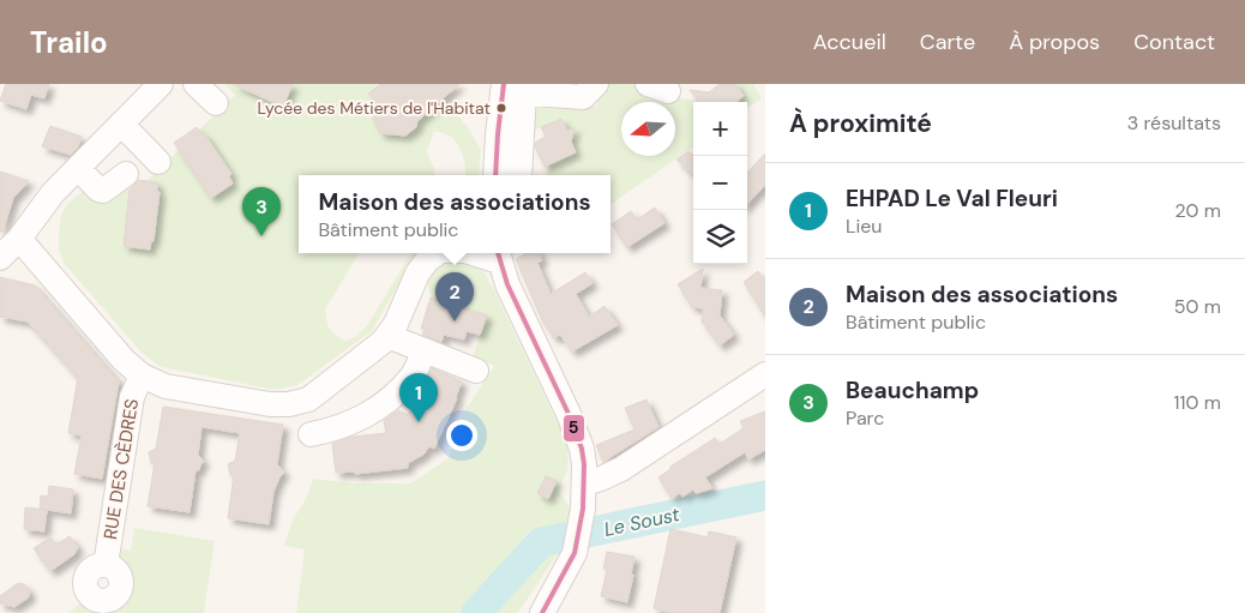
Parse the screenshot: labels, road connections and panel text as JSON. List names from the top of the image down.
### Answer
{
  "streets": {
    "street": ["RUE DES CÈDRES"]
  },
  "water": ["Le Soust"],
  "places": ["Lycée des Métiers de l'Habitat"],
  "lines": ["transit line 5"],
  "north": "left",
  "page": {
    "header": "Trailo",
    "nav": [
      "Accueil",
      "Carte",
      "À propos",
      "Contact"
    ],
    "heading": ["À proximité", "3 résultats"],
    "map_buttons": ["+", "−"],
    "list": [
      {
        "mark": "1",
        "name": "EHPAD Le Val Fleuri",
        "note": "Lieu",
        "value": "20 m"
      },
      {
        "mark": "2",
        "name": "Maison des associations",
        "note": "Bâtiment public",
        "value": "50 m"
      },
      {
        "mark": "3",
        "name": "Beauchamp",
        "note": "Parc",
        "value": "110 m"
      }
    ],
    "popup": ["Maison des associations", "Bâtiment public"],
    "pins": ["3", "2", "1"]
  }
}
